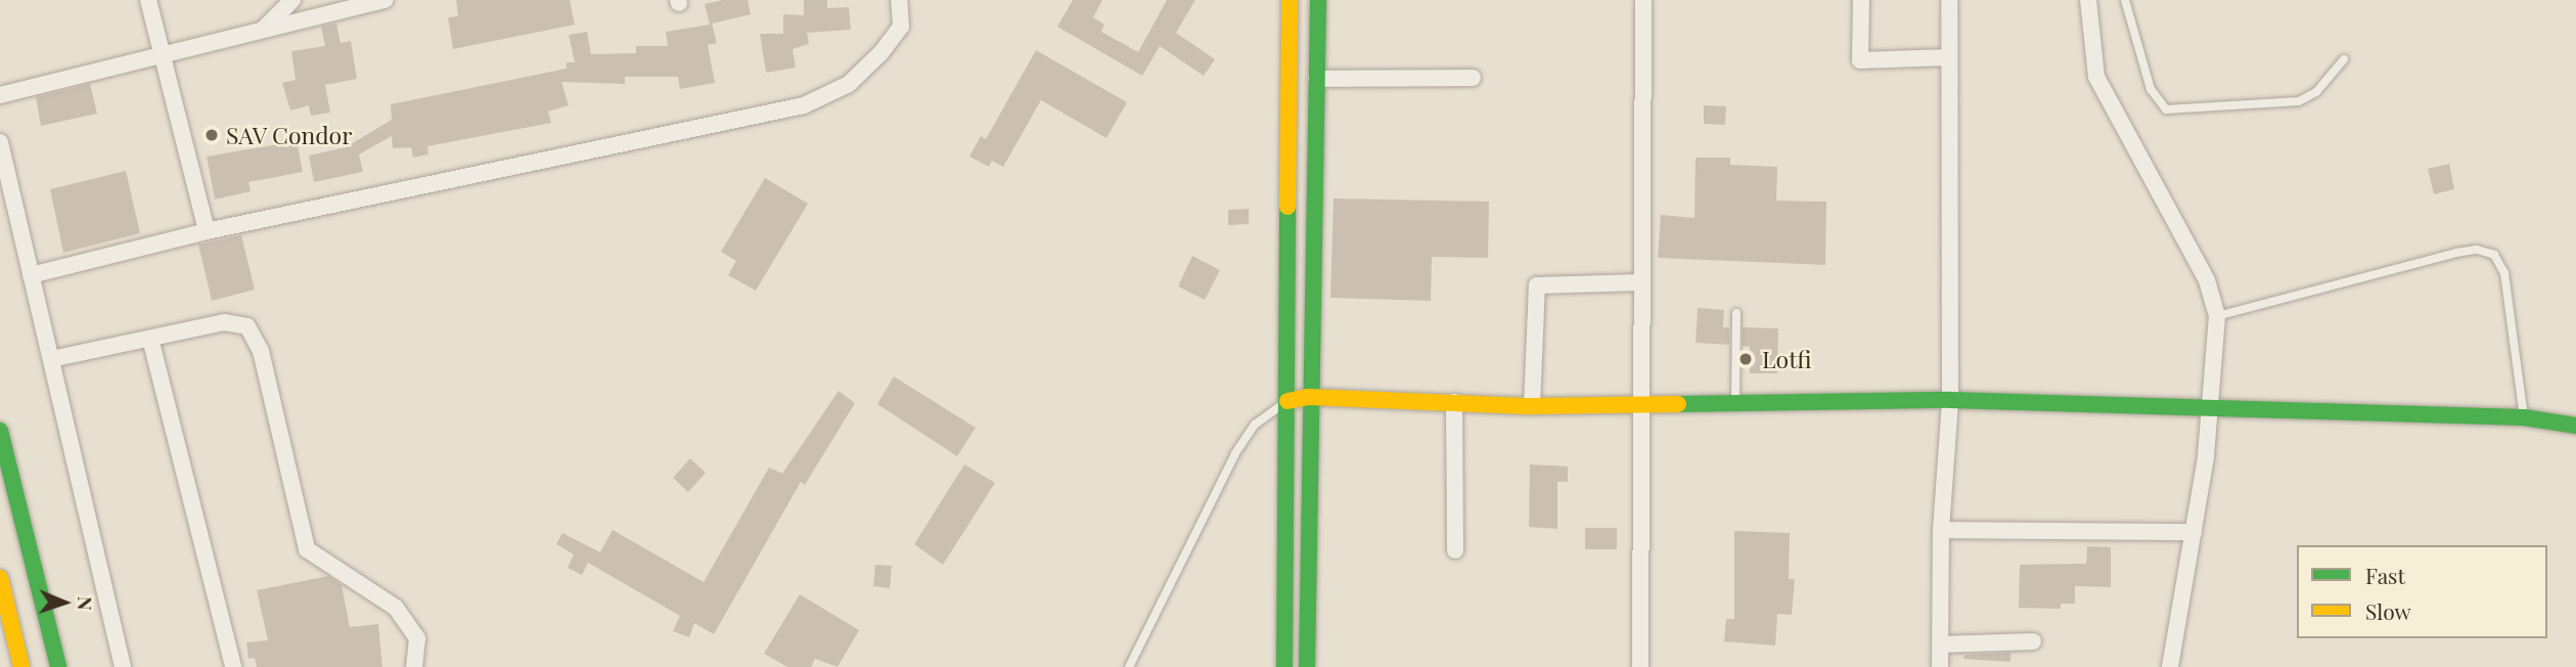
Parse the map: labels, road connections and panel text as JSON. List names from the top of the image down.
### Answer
{
  "places": ["SAV Condor", "Lotfi"],
  "legend": ["Fast", "Slow"],
  "north": "right"
}
